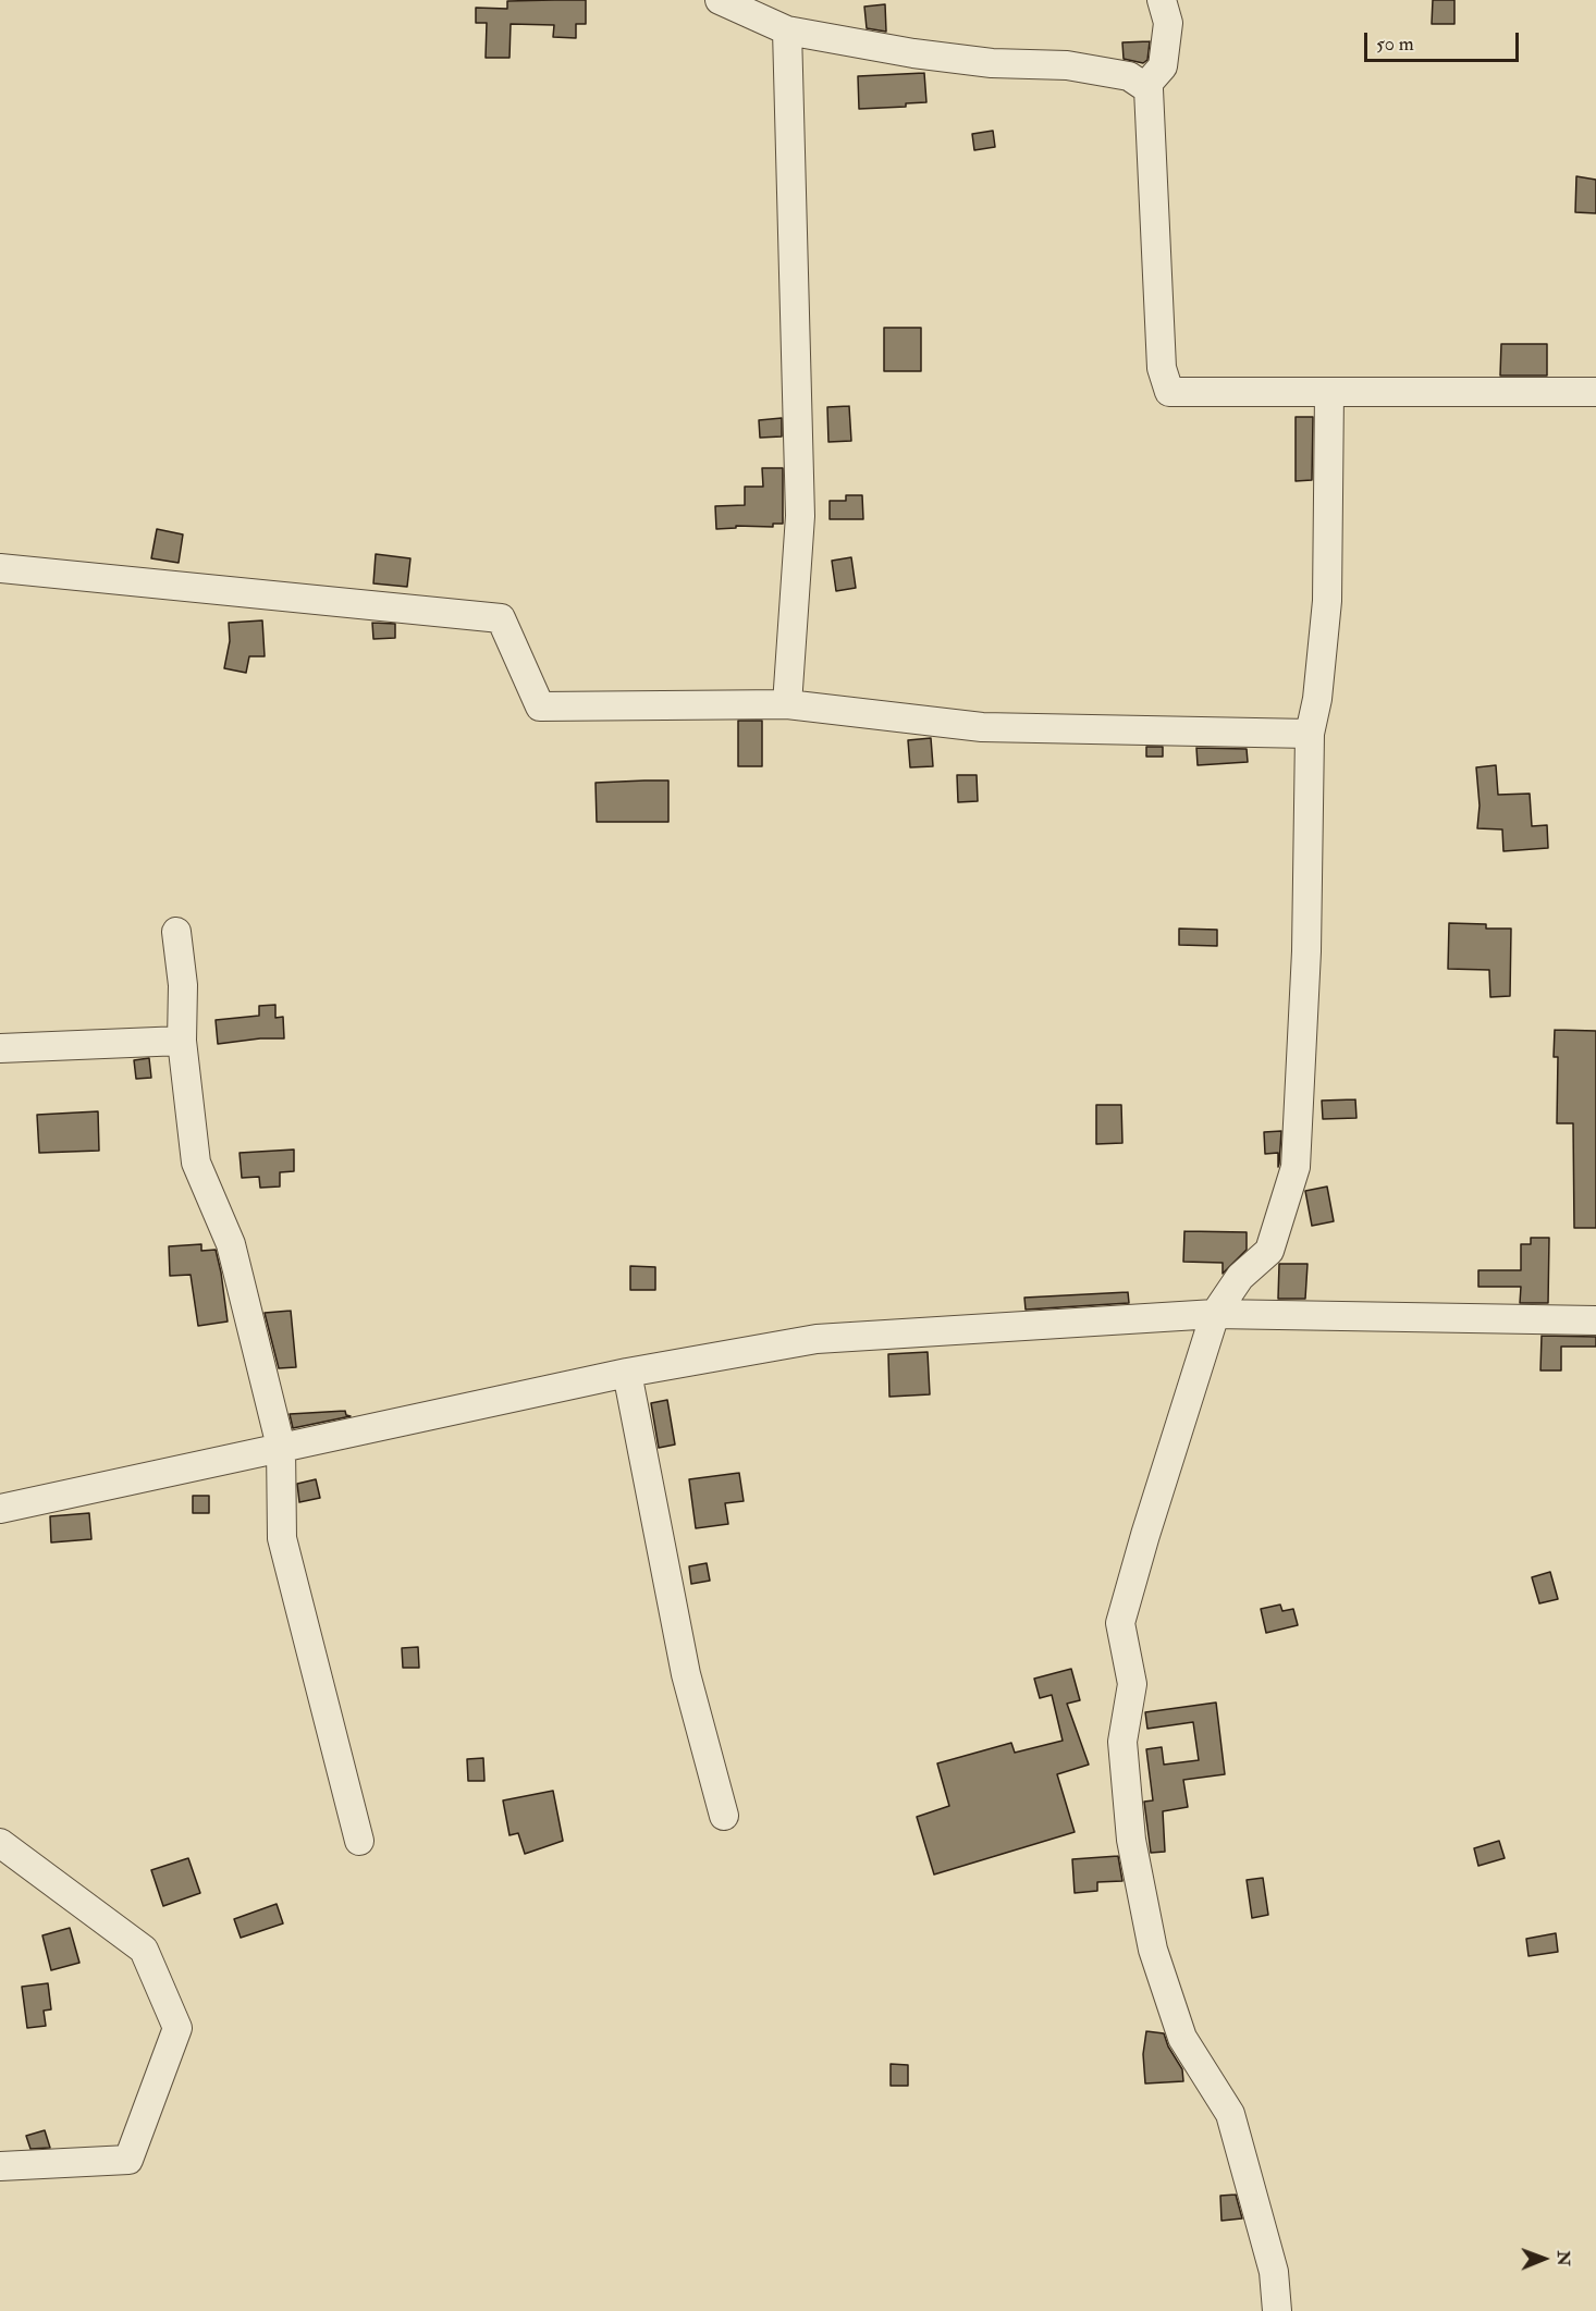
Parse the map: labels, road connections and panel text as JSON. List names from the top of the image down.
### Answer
{
  "scale_bar": "50 m",
  "north": "right"
}
